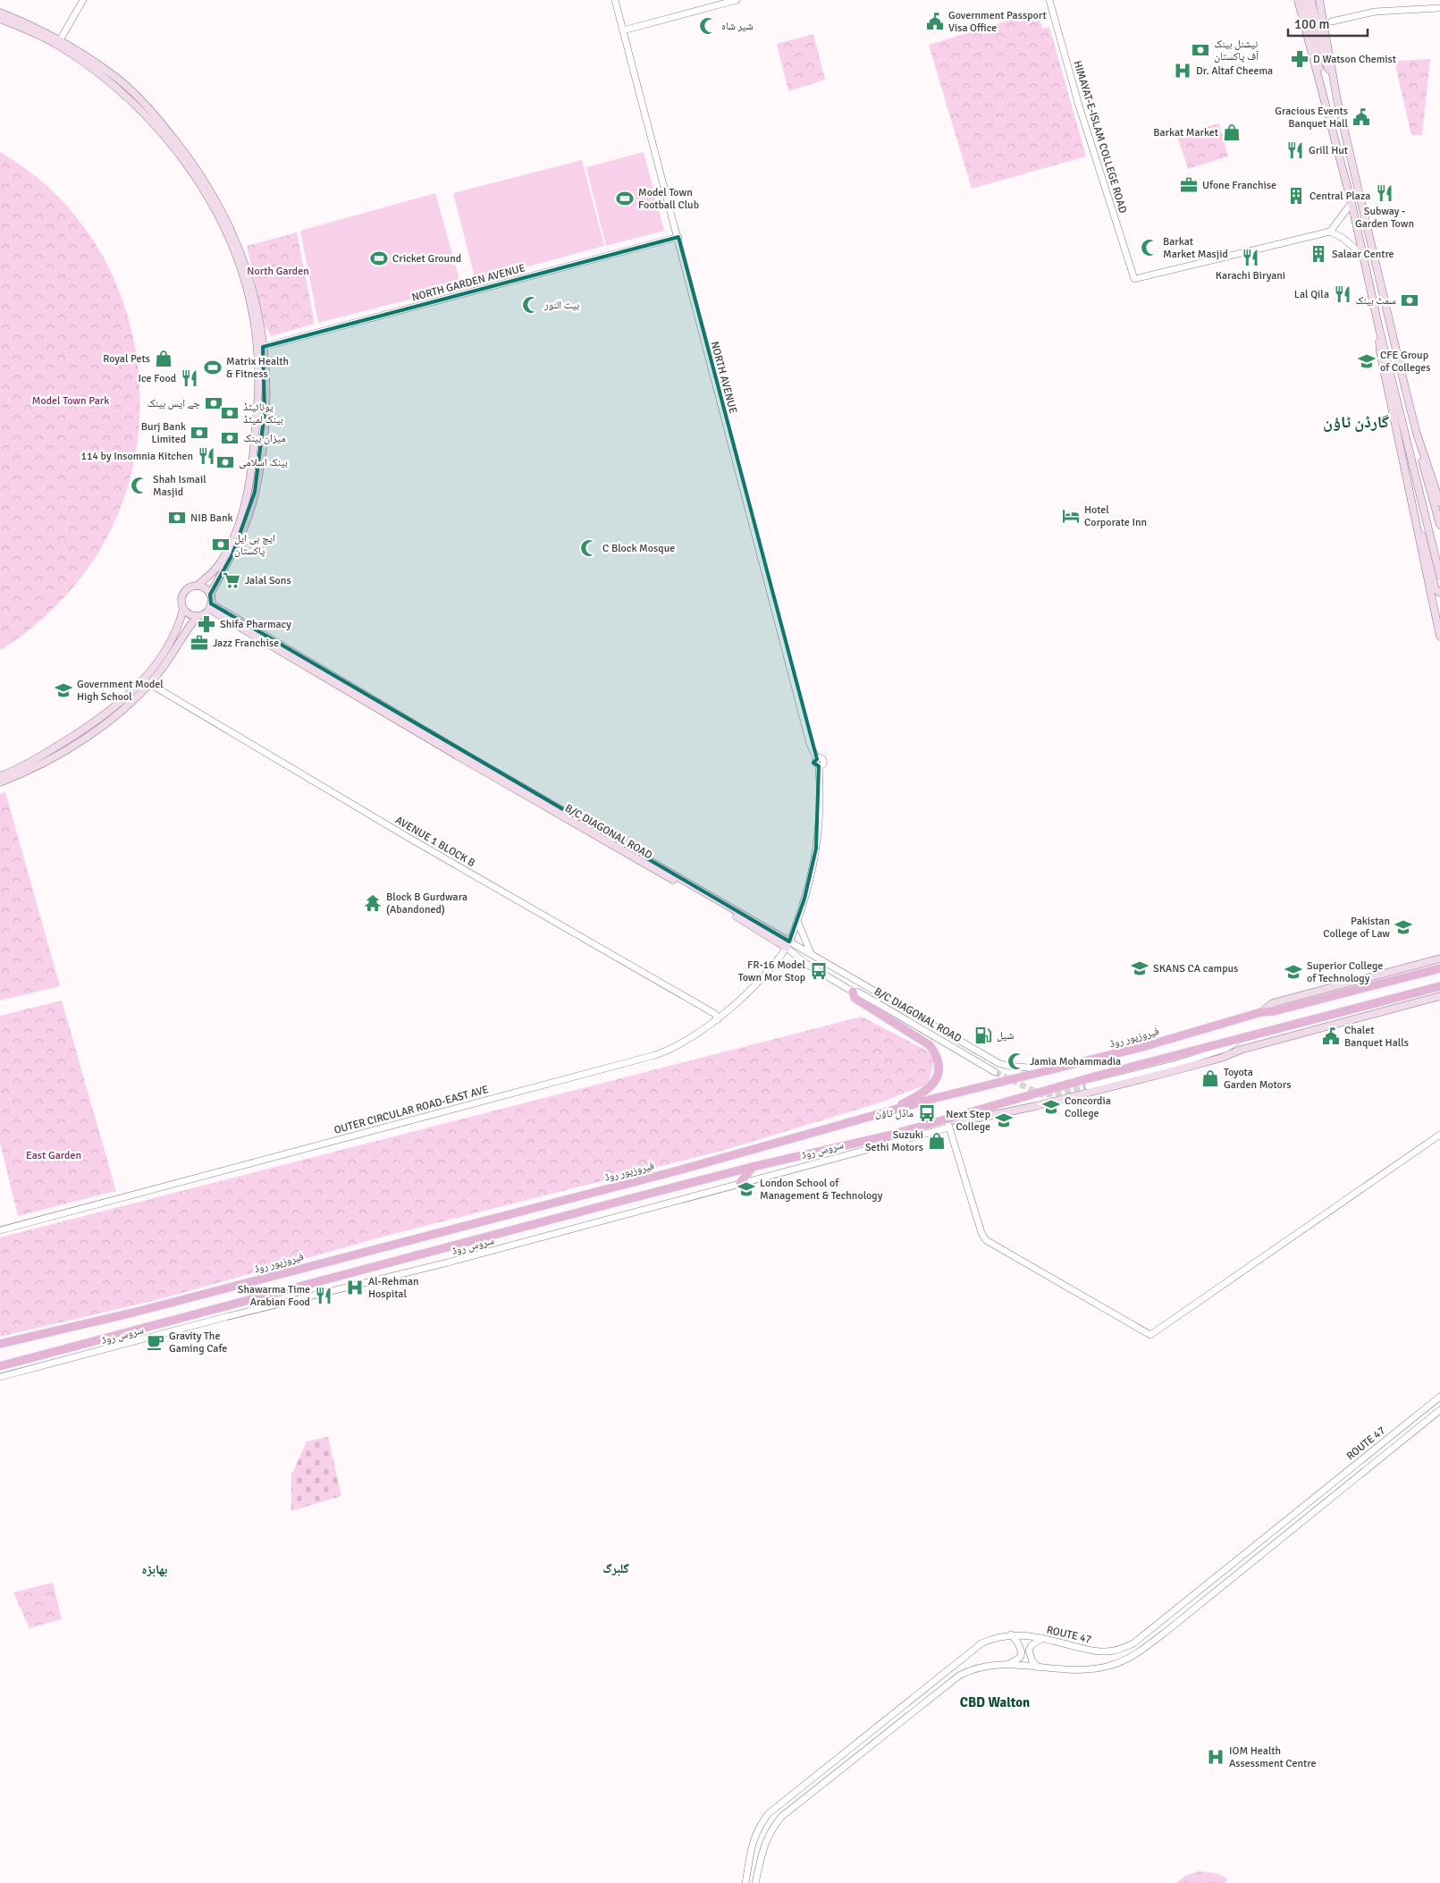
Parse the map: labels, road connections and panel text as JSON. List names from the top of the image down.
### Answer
{
  "streets": {
    "main road": ["B/C DIAGONAL ROAD", "فیروزپور روڈ"],
    "street": [
      "HIMAYAT-E-ISLAM COLLEGE ROAD",
      "NORTH GARDEN AVENUE",
      "NORTH AVENUE",
      "AVENUE 1 BLOCK B",
      "OUTER CIRCULAR ROAD-EAST AVE",
      "سروس روڈ",
      "ROUTE 47"
    ]
  },
  "crossings": [
    ["NORTH GARDEN AVENUE", "NORTH AVENUE"],
    ["NORTH AVENUE", "OUTER CIRCULAR ROAD-EAST AVE"],
    ["B/C DIAGONAL ROAD", "OUTER CIRCULAR ROAD-EAST AVE"],
    ["AVENUE 1 BLOCK B", "OUTER CIRCULAR ROAD-EAST AVE"]
  ],
  "districts": [
    "گارڈن ٹاؤن",
    "گلبرگ",
    "بھابڑہ",
    "CBD Walton"
  ],
  "parks": ["North Garden", "Model Town Park", "East Garden"],
  "places": {
    "public building": ["Government Passport Visa Office", "Gracious Events Banquet Hall", "Chalet Banquet Halls"],
    "mosque": [
      "شیر شاہ",
      "Barkat Market Masjid",
      "بیت النور",
      "Shah Ismail Masjid",
      "C Block Mosque",
      "Jamia Mohammadia"
    ],
    "bank": [
      "نیشنل بینک آف پاکستان",
      "سمٹ بینک",
      "جے ایس بینک",
      "یونائیٹڈ بینک لمیٹڈ",
      "Burj Bank Limited",
      "میزان بینک",
      "بینک اسلامی",
      "NIB Bank",
      "ایچ بی ایل پاکستان"
    ],
    "pharmacy": ["D Watson Chemist", "Shifa Pharmacy"],
    "hospital": ["Dr. Altaf Cheema", "Al-Rehman Hospital", "IOM Health Assessment Centre"],
    "shop": [
      "Barkat Market",
      "Royal Pets",
      "Toyota Garden Motors",
      "Suzuki Sethi Motors"
    ],
    "restaurant": [
      "Grill Hut",
      "Subway - Garden Town",
      "Karachi Biryani",
      "Lal Qila",
      "Ice Food",
      "114 by Insomnia Kitchen",
      "Shawarma Time Arabian Food"
    ],
    "office": ["Ufone Franchise", "Jazz Franchise"],
    "building": ["Central Plaza", "Salaar Centre"],
    "sports": ["Model Town Football Club", "Cricket Ground", "Matrix Health & Fitness"],
    "school or university": [
      "CFE Group of Colleges",
      "Government Model High School",
      "Pakistan College of Law",
      "SKANS CA campus",
      "Superior College of Technology",
      "Concordia College",
      "Next Step College",
      "London School of Management & Technology"
    ],
    "hotel": ["Hotel Corporate Inn"],
    "supermarket": ["Jalal Sons"],
    "temple": ["Block B Gurdwara (Abandoned)"],
    "bus stop": ["FR-16 Model Town Mor Stop", "ماڈل ٹاؤن"],
    "fuel station": ["شیل"],
    "cafe": ["Gravity The Gaming Cafe"]
  },
  "scale_bar": "100 m"
}
